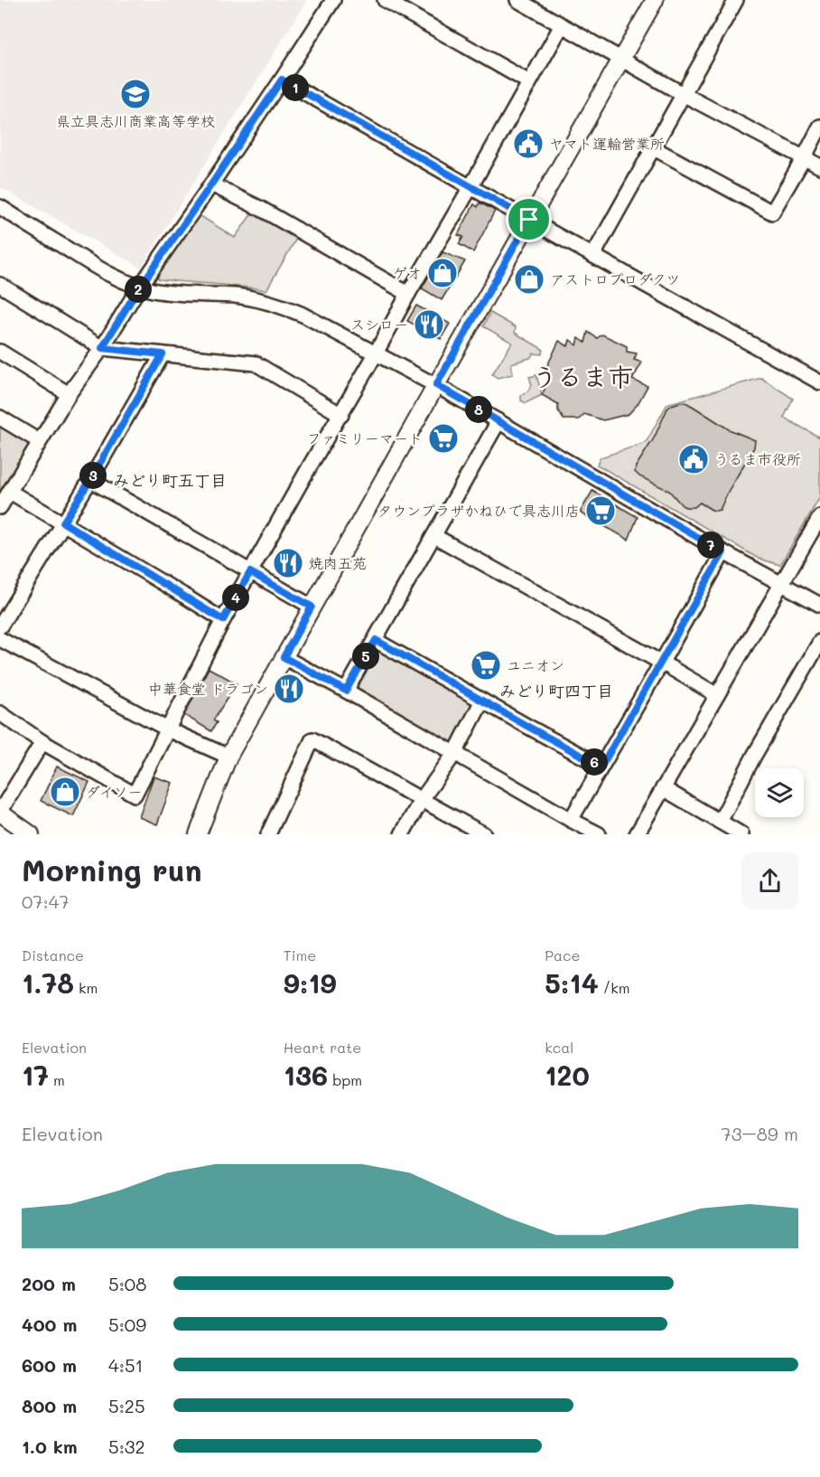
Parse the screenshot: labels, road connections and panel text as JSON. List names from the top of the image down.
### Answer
{
  "districts": ["うるま市", "みどり町五丁目", "みどり町四丁目"],
  "places": {
    "school or university": ["県立具志川商業高等学校"],
    "public building": ["ヤマト運輸営業所", "うるま市役所"],
    "shop": ["ゲオ", "アストロプロダクツ", "ダイソー"],
    "restaurant": ["スシロー", "焼肉五苑", "中華食堂 ドラゴン"],
    "supermarket": ["ファミリーマート", "タウンプラザかねひで具志川店", "ユニオン"]
  },
  "page": {
    "pins": [
      "1",
      "2",
      "8",
      "3",
      "7",
      "4",
      "5",
      "6"
    ],
    "heading": ["Morning run", "07:47"],
    "stats": [
      ["Distance", "1.78 km"],
      ["Time", "9:19"],
      ["Pace", "5:14 /km"],
      ["Elevation", "17 m"],
      ["Heart rate", "136 bpm"],
      ["kcal", "120"]
    ],
    "chart": ["Elevation", "73–89 m"],
    "list": [
      {
        "name": "200 m",
        "note": "5:08"
      },
      {
        "name": "400 m",
        "note": "5:09"
      },
      {
        "name": "600 m",
        "note": "4:51"
      },
      {
        "name": "800 m",
        "note": "5:25"
      },
      {
        "name": "1.0 km",
        "note": "5:32"
      }
    ]
  }
}
